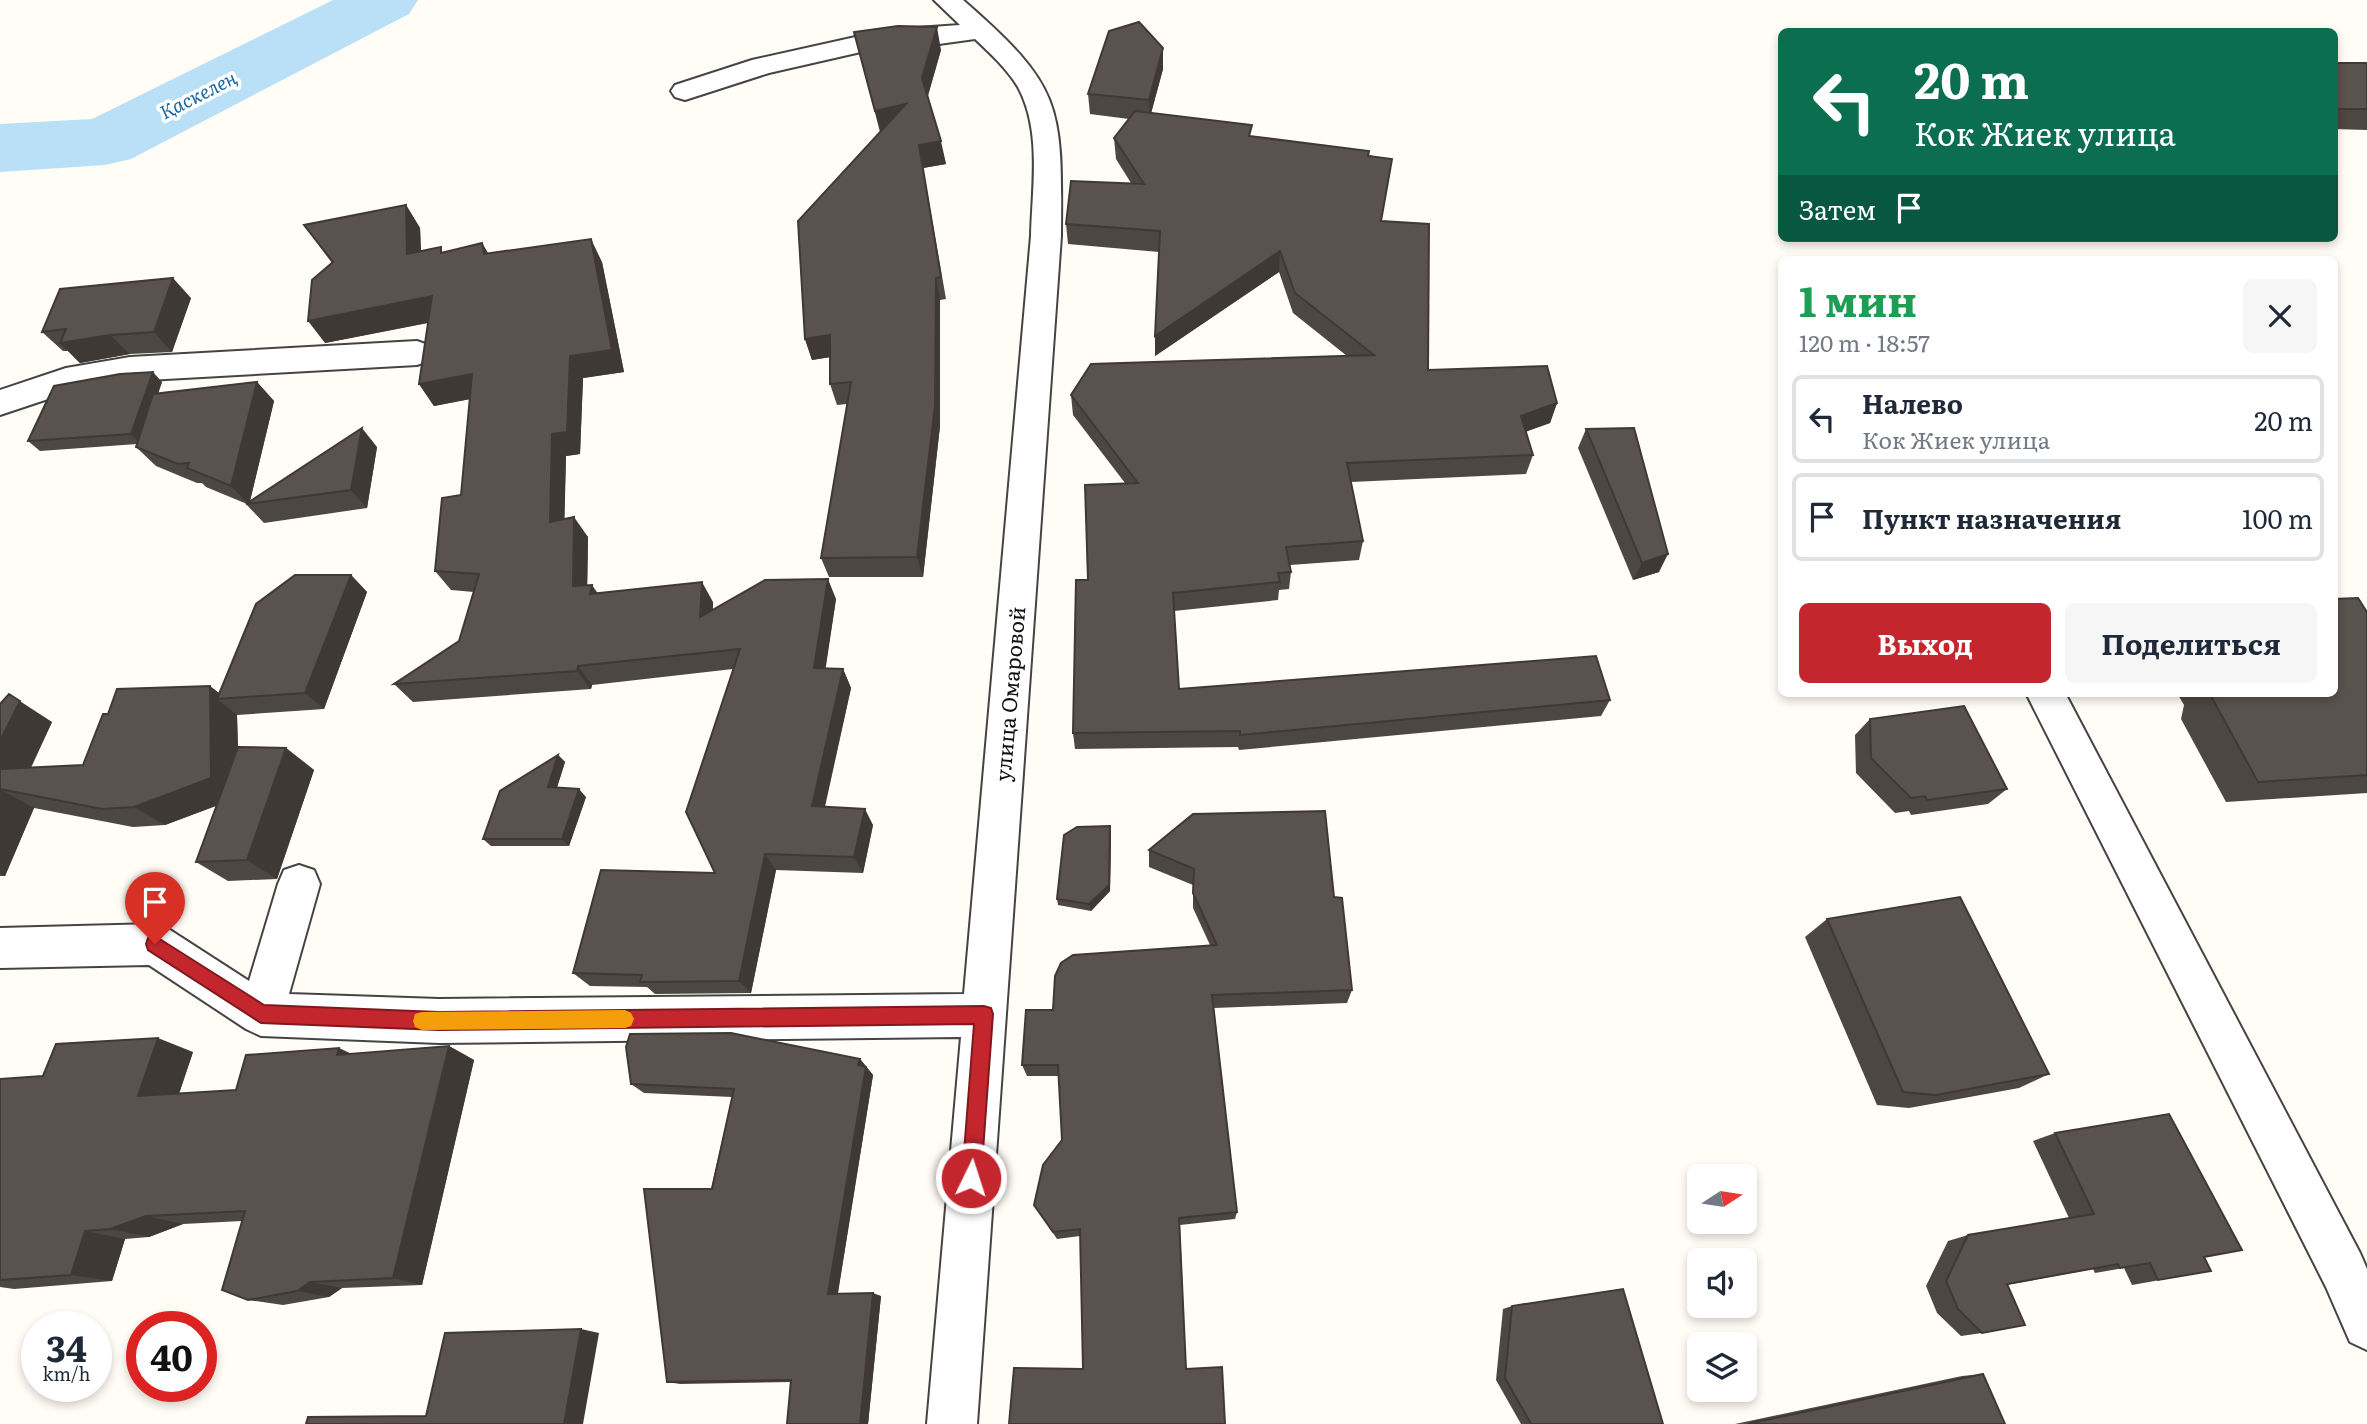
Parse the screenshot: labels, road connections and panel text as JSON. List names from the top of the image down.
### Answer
{
  "streets": {
    "street": ["улица Омаровой"]
  },
  "water": ["Қаскелең"],
  "north": "right",
  "page": {
    "turn": ["20 m", "Кок Жиек улица"],
    "then": "Затем",
    "heading": ["1 мин", "120 m · 18:57"],
    "list": [
      {
        "name": "Налево",
        "note": "Кок Жиек улица",
        "value": "20 m"
      },
      {
        "name": "Пункт назначения",
        "value": "100 m"
      }
    ],
    "buttons": ["Выход", "Поделиться"],
    "speed": "34 km/h",
    "limit": "40"
  }
}
